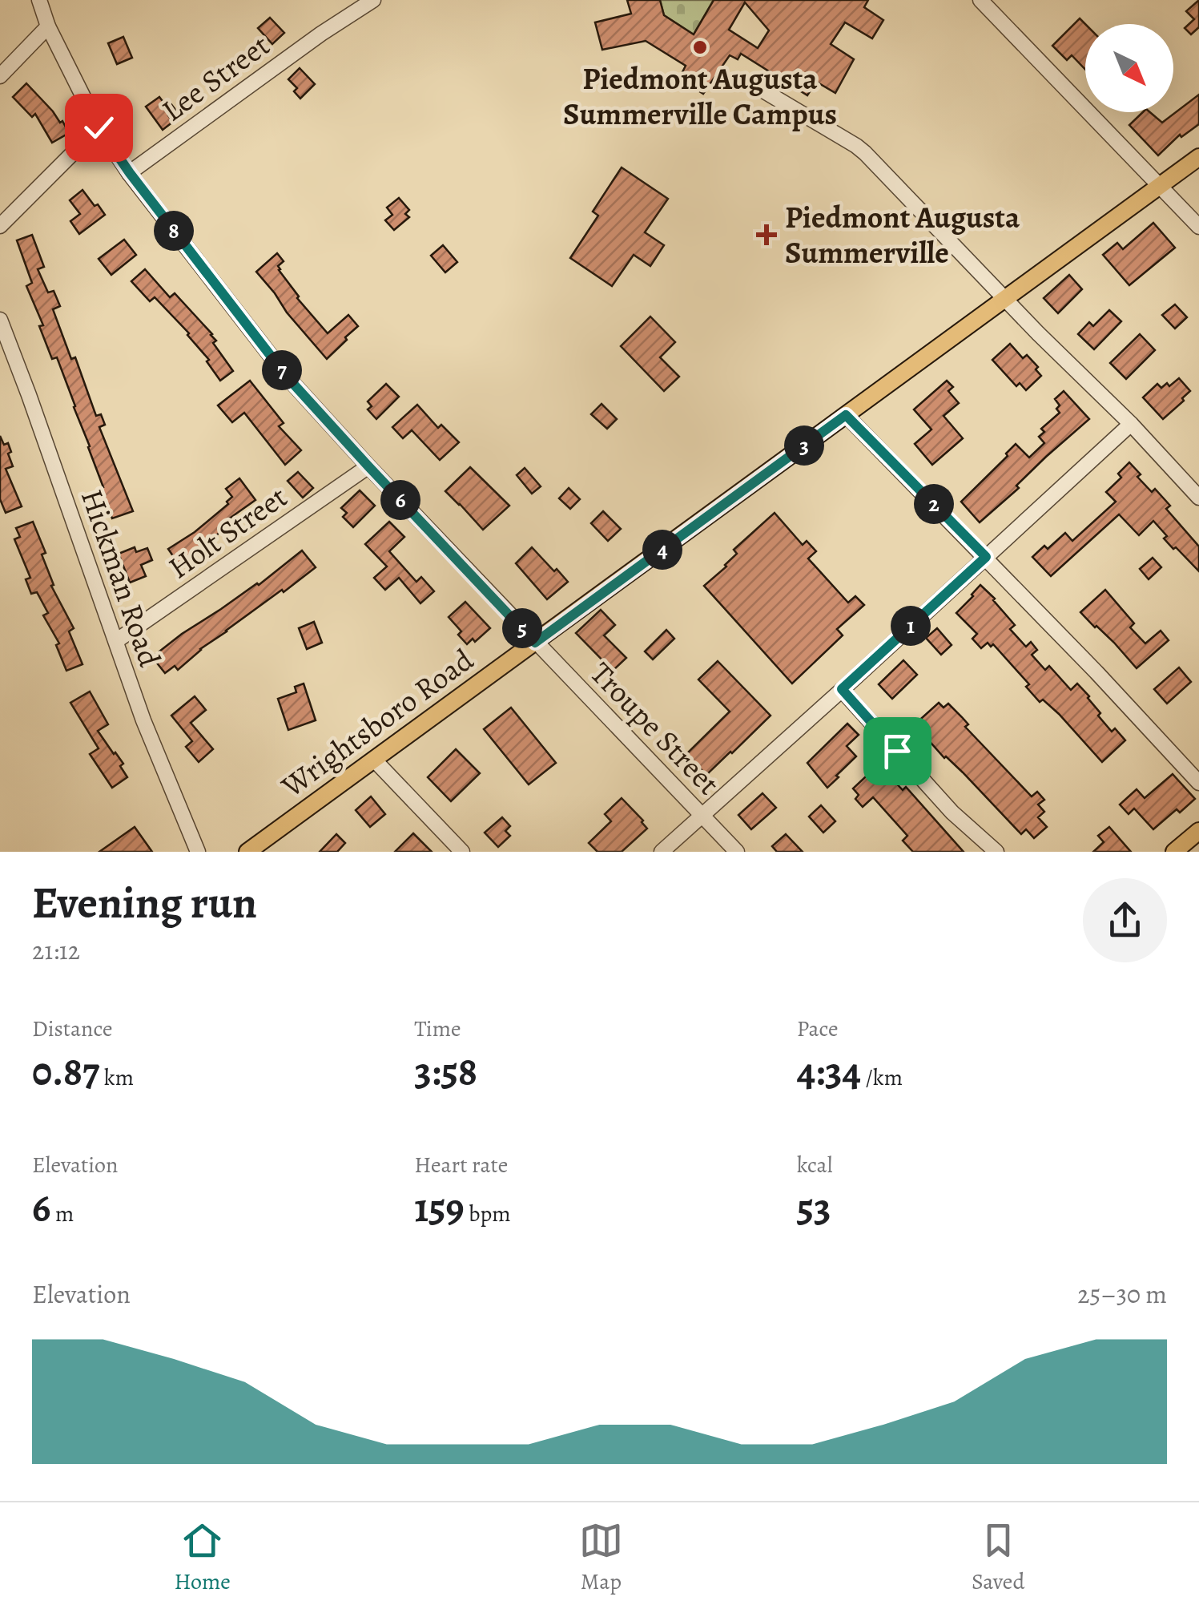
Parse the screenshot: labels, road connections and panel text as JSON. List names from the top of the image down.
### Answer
{
  "streets": {
    "main road": ["Wrightsboro Road"],
    "street": [
      "Lee Street",
      "Holt Street",
      "Hickman Road",
      "Troupe Street"
    ]
  },
  "crossings": [
    ["Lee Street", "Troupe Street"],
    ["Holt Street", "Hickman Road"],
    ["Holt Street", "Troupe Street"],
    ["Wrightsboro Road", "Troupe Street"]
  ],
  "places": {
    "other": ["Piedmont Augusta Summerville Campus"],
    "health": ["Piedmont Augusta Summerville"]
  },
  "north": "bottom right",
  "page": {
    "pins": [
      "8",
      "7",
      "3",
      "6",
      "2",
      "4",
      "1",
      "5"
    ],
    "heading": ["Evening run", "21:12"],
    "stats": [
      ["Distance", "0.87 km"],
      ["Time", "3:58"],
      ["Pace", "4:34 /km"],
      ["Elevation", "6 m"],
      ["Heart rate", "159 bpm"],
      ["kcal", "53"]
    ],
    "chart": ["Elevation", "25–30 m"],
    "tabs": ["Home", "Map", "Saved"]
  }
}
